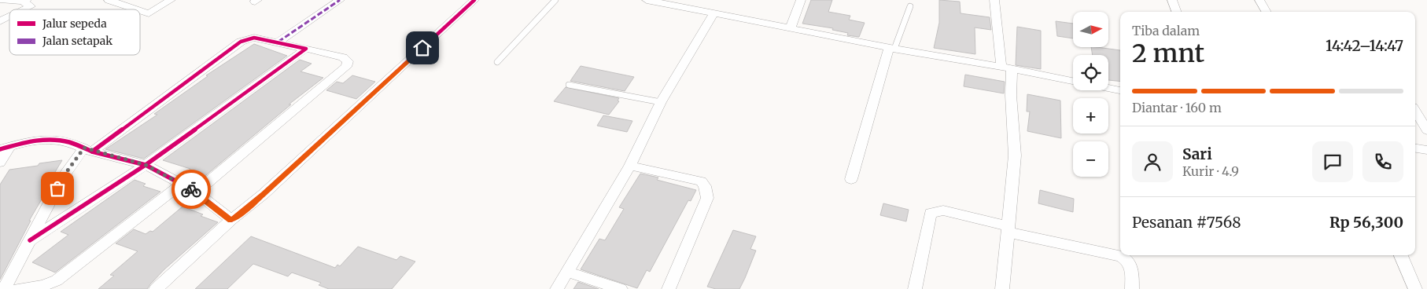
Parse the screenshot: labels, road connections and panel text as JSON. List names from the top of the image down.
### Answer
{
  "legend": ["Jalur sepeda", "Jalan setapak"],
  "north": "right",
  "page": {
    "map_buttons": ["+", "−"],
    "heading": ["2 mnt", "Tiba dalam", "14:42–14:47"],
    "panel": [
      "Sari",
      "Kurir · 4.9",
      "Pesanan #7568",
      "Rp 56,300"
    ],
    "bar": "Diantar · 160 m"
  }
}
